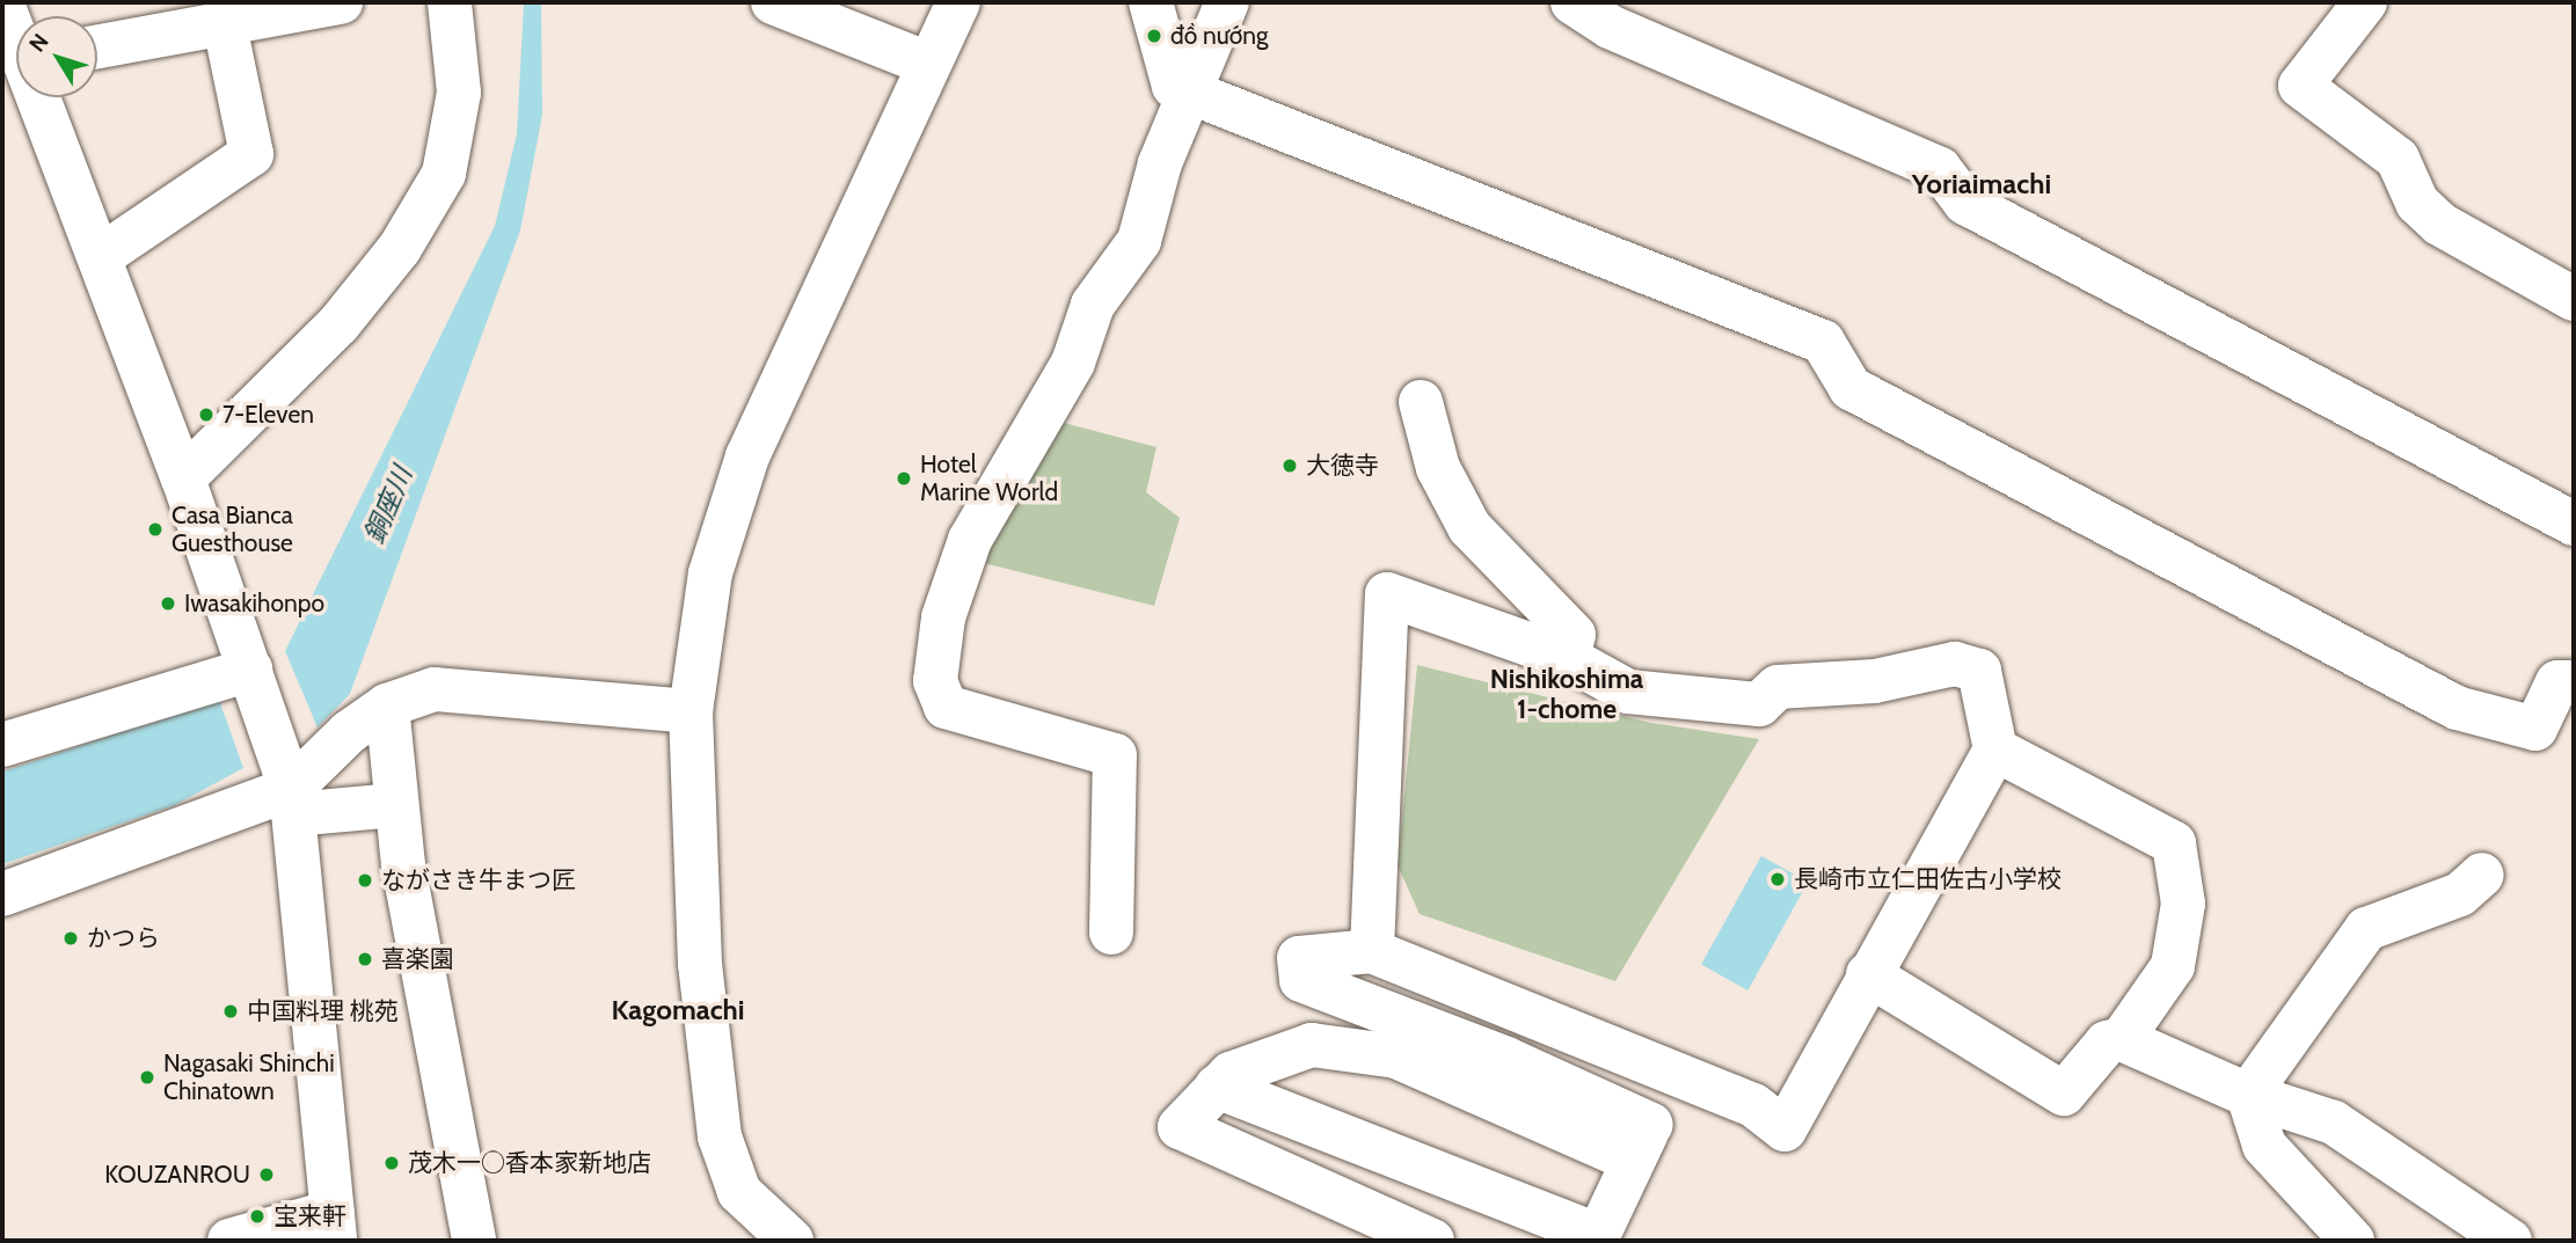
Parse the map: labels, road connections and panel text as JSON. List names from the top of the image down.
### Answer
{
  "districts": ["Yoriaimachi", "Nishikoshima 1-chome", "Kagomachi"],
  "water": ["銅座川"],
  "places": [
    "đồ nướng",
    "7-Eleven",
    "大徳寺",
    "Hotel Marine World",
    "Casa Bianca Guesthouse",
    "Iwasakihonpo",
    "長崎市立仁田佐古小学校",
    "ながさき牛まつ匠",
    "かつら",
    "喜楽園",
    "中国料理 桃苑",
    "Nagasaki Shinchi Chinatown",
    "茂木一○香本家新地店",
    "KOUZANROU",
    "宝来軒"
  ],
  "north": "top left"
}
